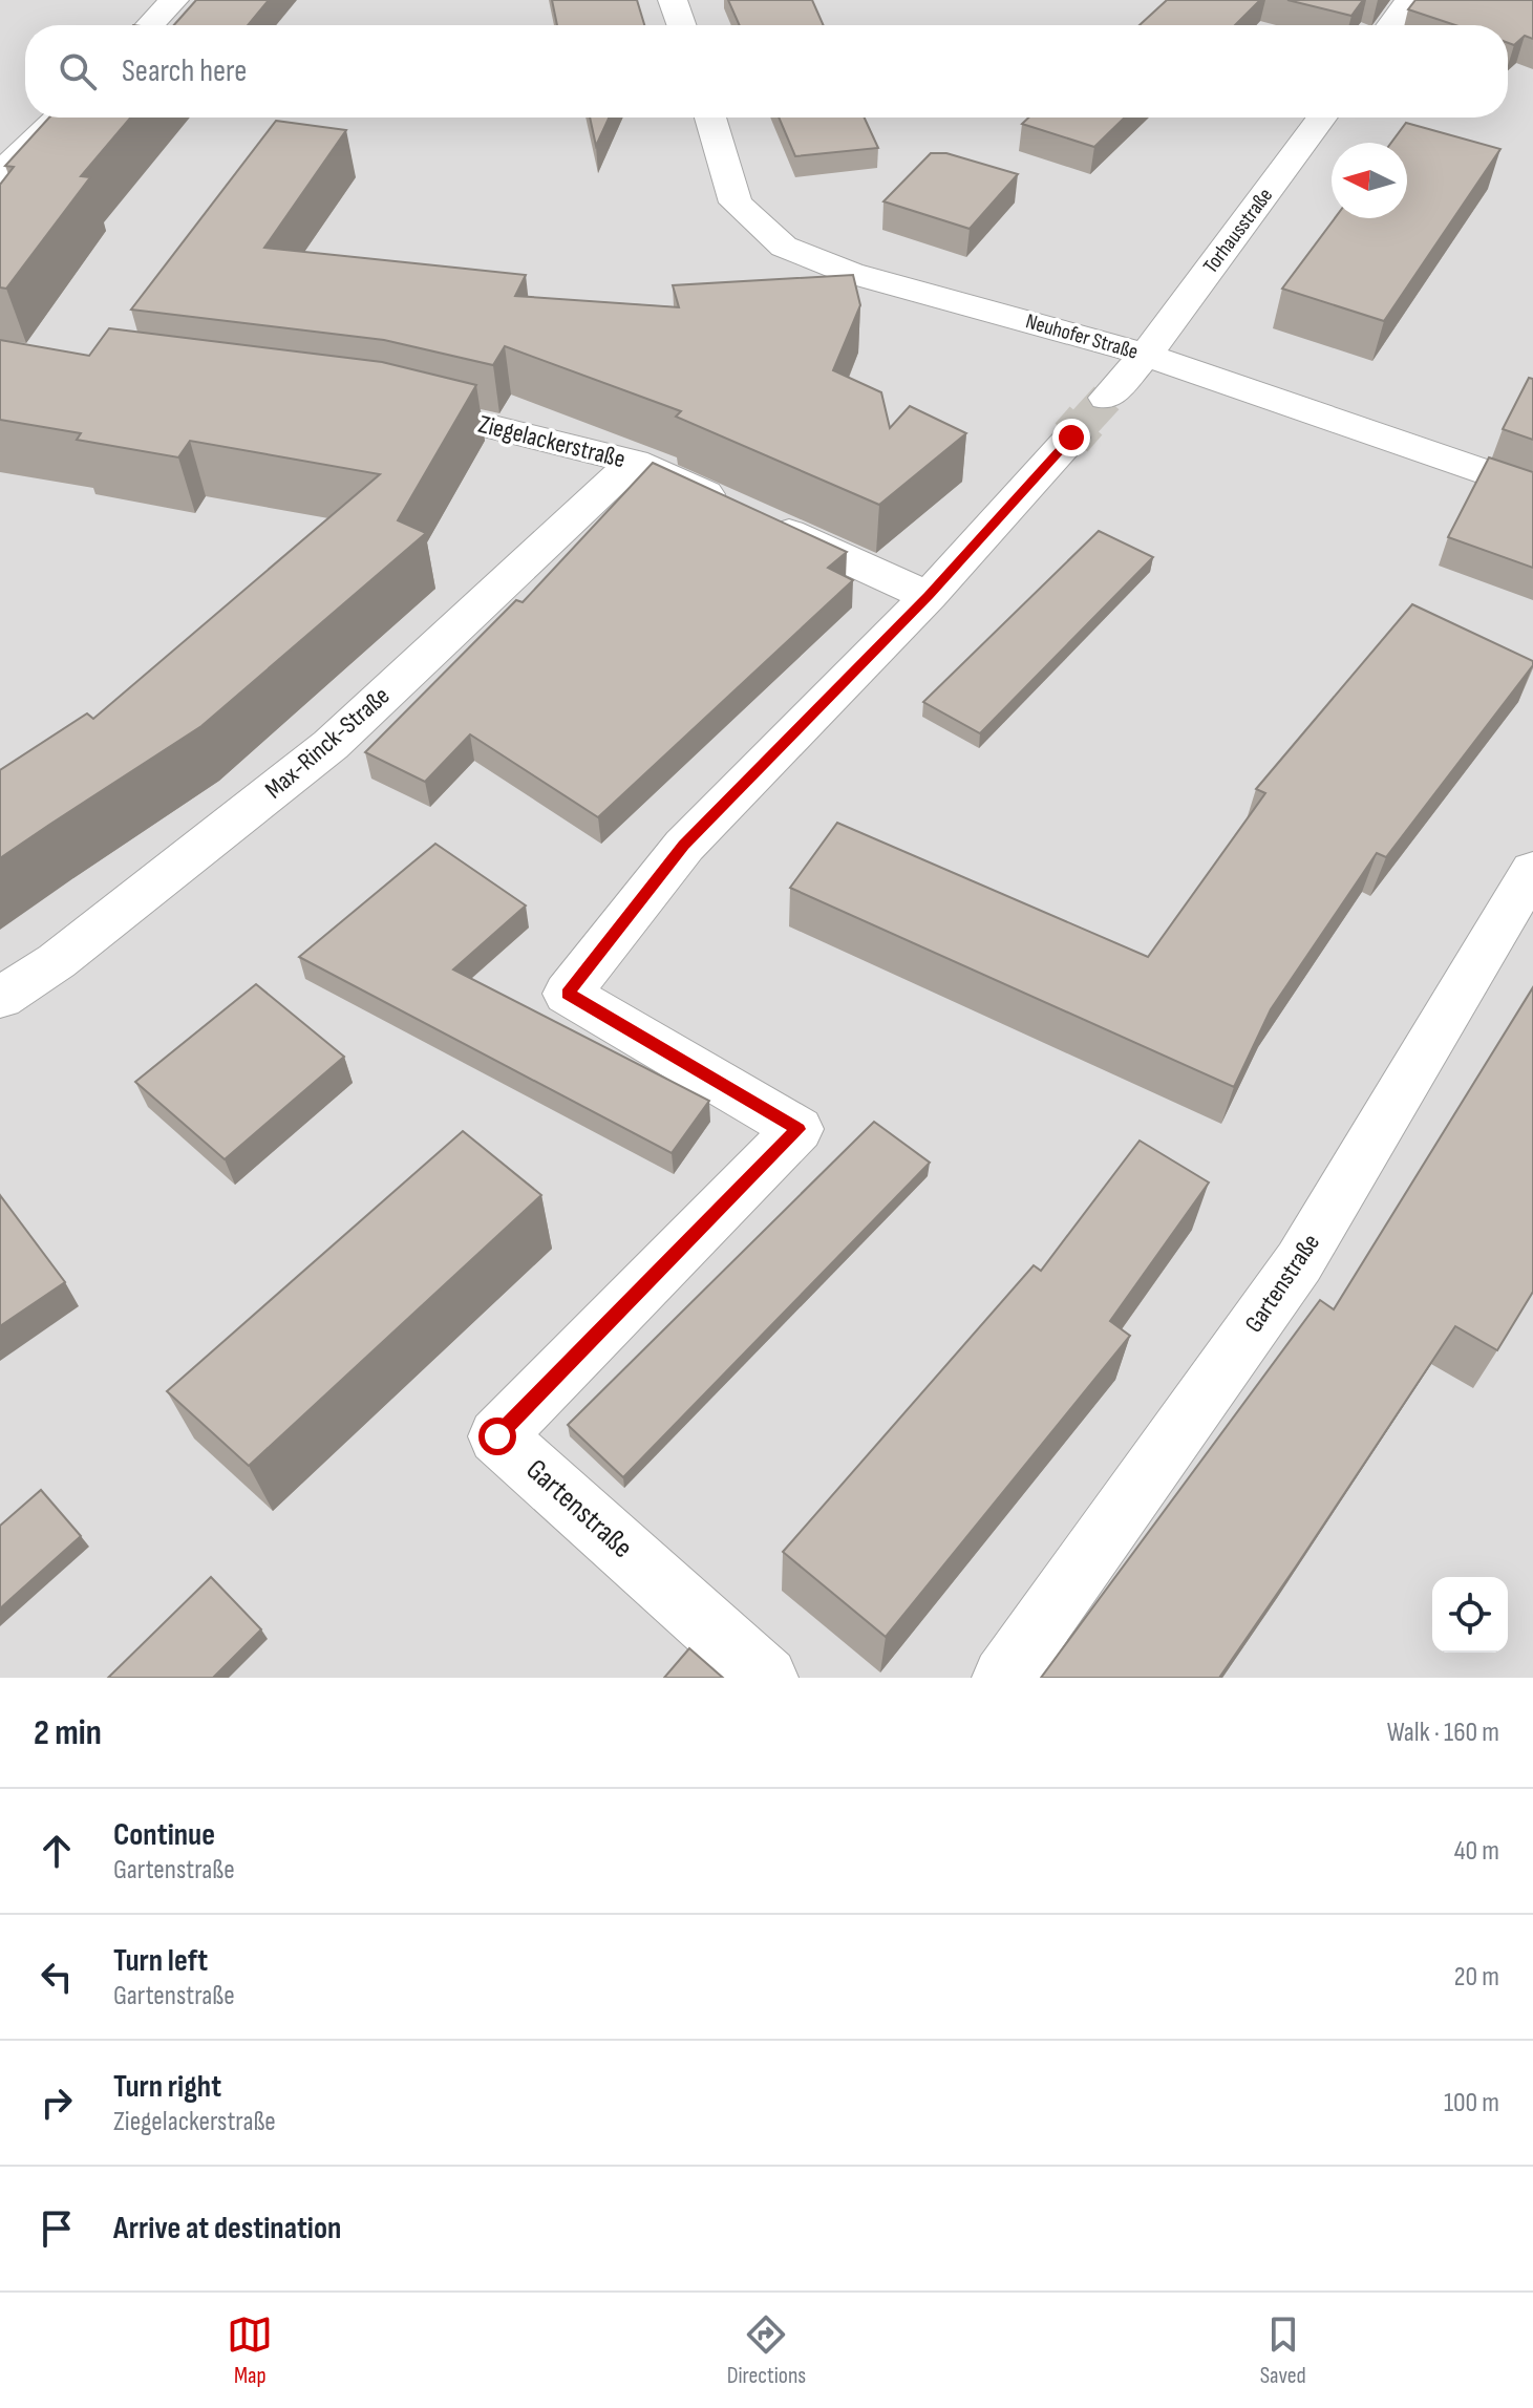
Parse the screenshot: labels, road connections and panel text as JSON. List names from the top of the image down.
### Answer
{
  "streets": {
    "street": [
      "Torhausstraße",
      "Neuhofer Straße",
      "Ziegelackerstraße",
      "Max-Rinck-Straße",
      "Gartenstraße"
    ]
  },
  "crossings": [
    ["Torhausstraße", "Neuhofer Straße"],
    ["Ziegelackerstraße", "Max-Rinck-Straße"],
    ["Ziegelackerstraße", "Gartenstraße"]
  ],
  "north": "left",
  "page": {
    "search": "Search here",
    "heading": ["2 min", "Walk · 160 m"],
    "list": [
      ["Continue", "Gartenstraße", "40 m"],
      ["Turn left", "Gartenstraße", "20 m"],
      ["Turn right", "Ziegelackerstraße", "100 m"],
      "Arrive at destination"
    ],
    "nav": ["Map", "Directions", "Saved"]
  }
}
